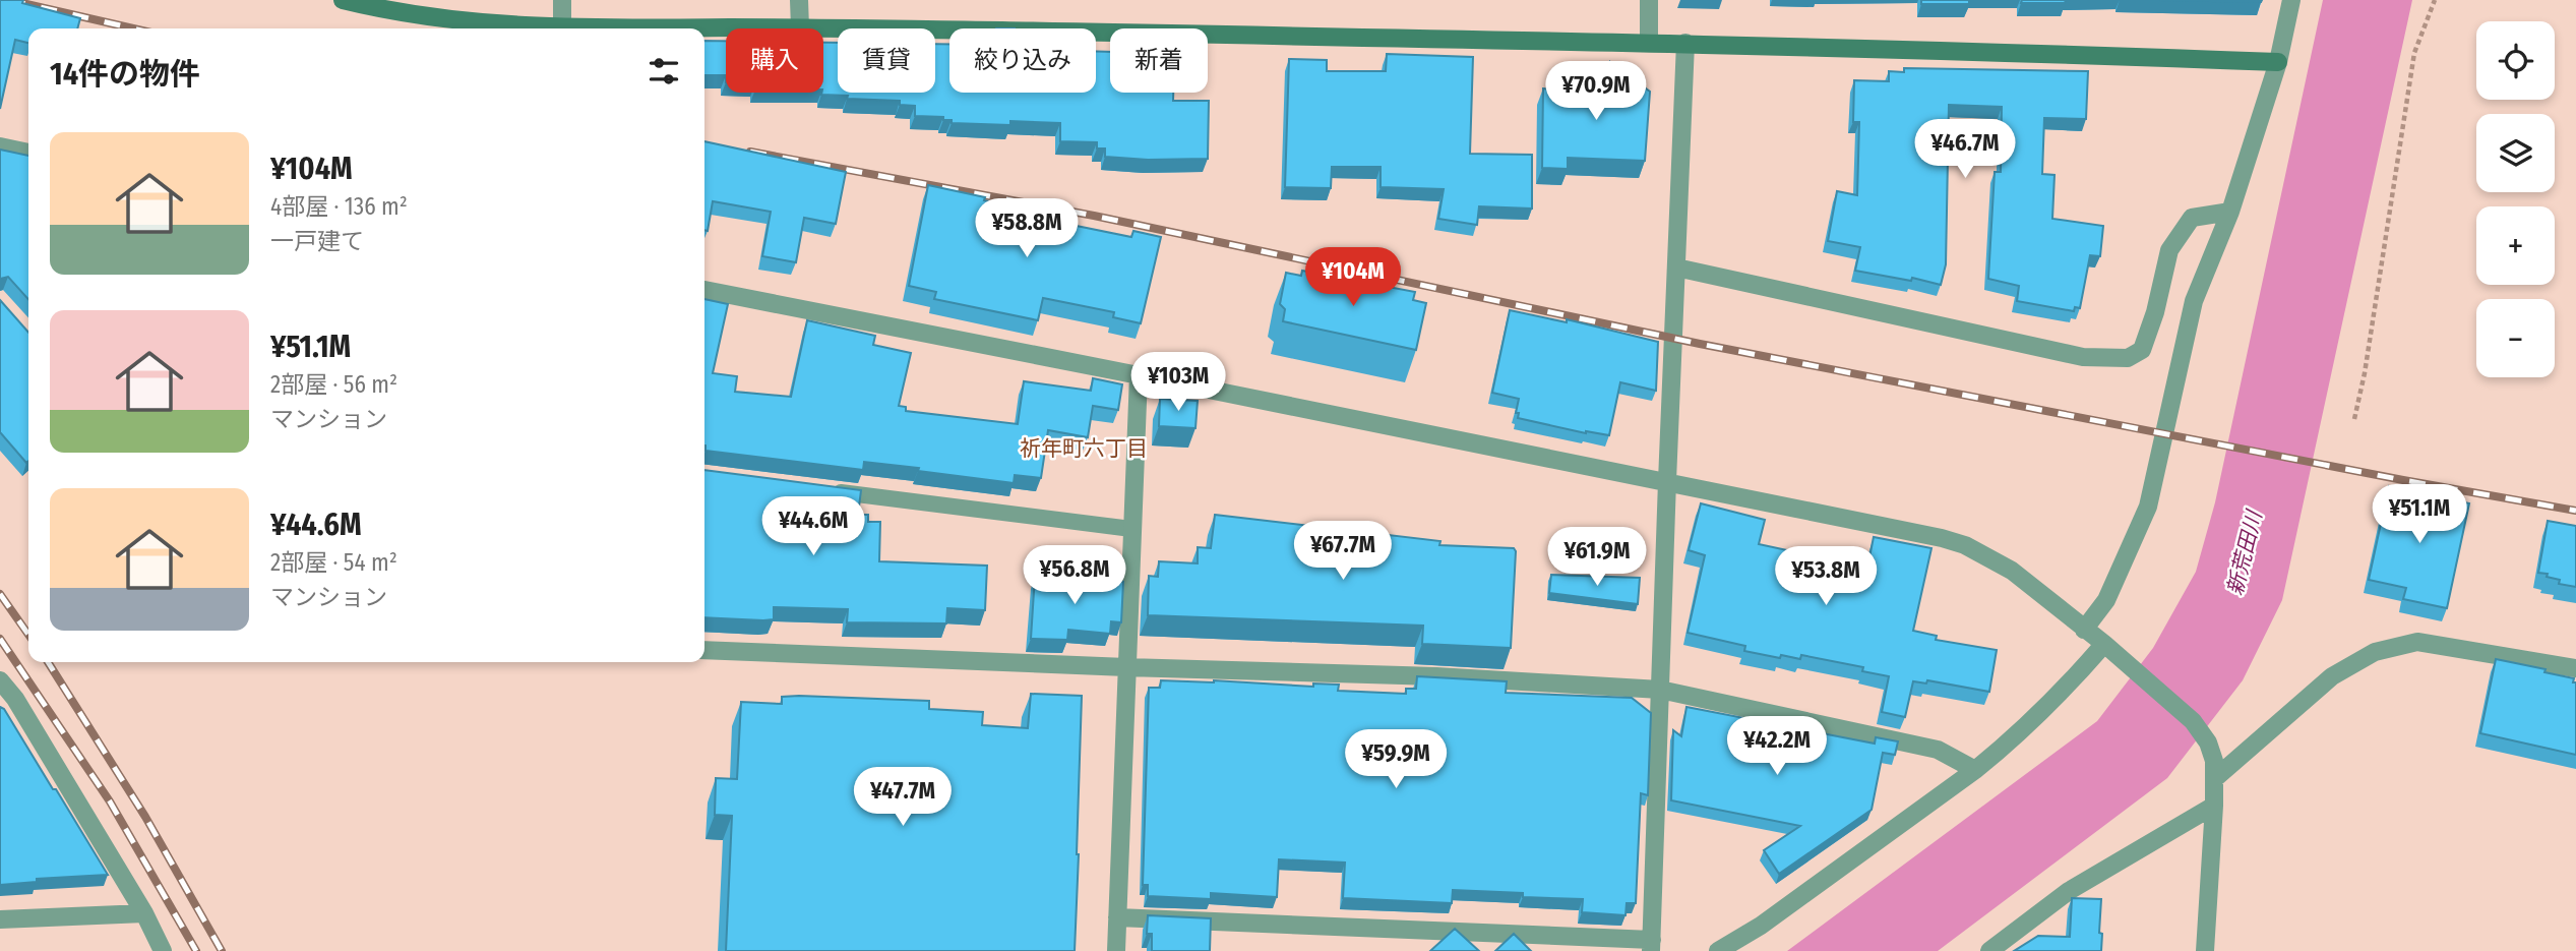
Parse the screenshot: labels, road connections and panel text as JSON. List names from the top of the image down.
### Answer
{
  "districts": ["祈年町六丁目"],
  "water": ["新荒田川"],
  "page": {
    "map_buttons": ["+", "−"],
    "chip": [
      "購入",
      "賃貸",
      "絞り込み",
      "新着"
    ],
    "heading": "14件の物件",
    "price": [
      "¥70.9M",
      "¥46.7M",
      "¥58.8M",
      "¥104M",
      "¥103M",
      "¥51.1M",
      "¥44.6M",
      "¥67.7M",
      "¥61.9M",
      "¥56.8M",
      "¥53.8M",
      "¥42.2M",
      "¥59.9M",
      "¥47.7M"
    ],
    "list": [
      {
        "name": "¥104M",
        "note": "4部屋 · 136 m² · 一戸建て"
      },
      {
        "name": "¥51.1M",
        "note": "2部屋 · 56 m² · マンション"
      },
      {
        "name": "¥44.6M",
        "note": "2部屋 · 54 m² · マンション"
      }
    ]
  }
}
